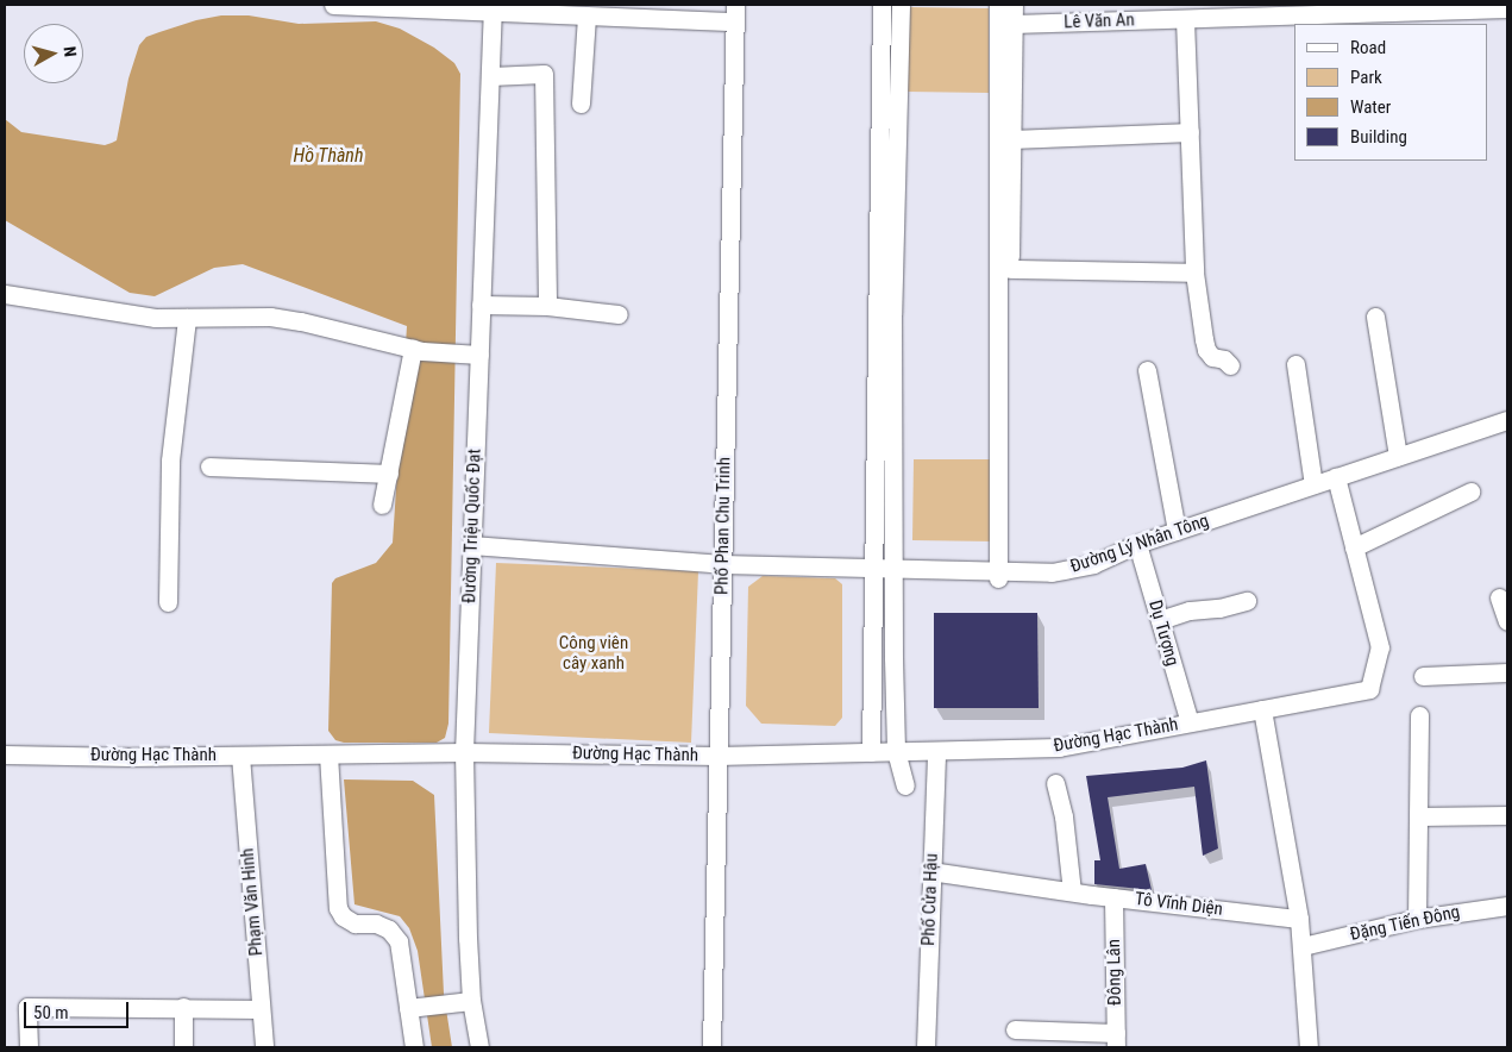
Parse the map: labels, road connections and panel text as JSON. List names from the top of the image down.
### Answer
{
  "streets": {
    "street": [
      "Lê Văn An",
      "Đường Triệu Quốc Đạt",
      "Phố Phan Chu Trinh",
      "Đường Lý Nhân Tông",
      "Dụ Tượng",
      "Đường Hạc Thành",
      "Phố Cửa Hậu",
      "Phạm Văn Hinh",
      "Tô Vĩnh Diện",
      "Đặng Tiến Đông",
      "Đông Lân"
    ]
  },
  "crossings": [
    ["Đường Triệu Quốc Đạt", "Đường Lý Nhân Tông"],
    ["Đường Triệu Quốc Đạt", "Đường Hạc Thành"],
    ["Phố Phan Chu Trinh", "Đường Lý Nhân Tông"],
    ["Phố Phan Chu Trinh", "Đường Hạc Thành"],
    ["Đường Lý Nhân Tông", "Dụ Tượng"],
    ["Dụ Tượng", "Đường Hạc Thành"],
    ["Đường Hạc Thành", "Phố Cửa Hậu"],
    ["Đường Hạc Thành", "Phạm Văn Hinh"],
    ["Phố Cửa Hậu", "Tô Vĩnh Diện"],
    ["Tô Vĩnh Diện", "Đông Lân"]
  ],
  "water": ["Hồ Thành"],
  "parks": ["Công viên cây xanh"],
  "legend": [
    "Road",
    "Park",
    "Water",
    "Building"
  ],
  "scale_bar": "50 m",
  "north": "right"
}
